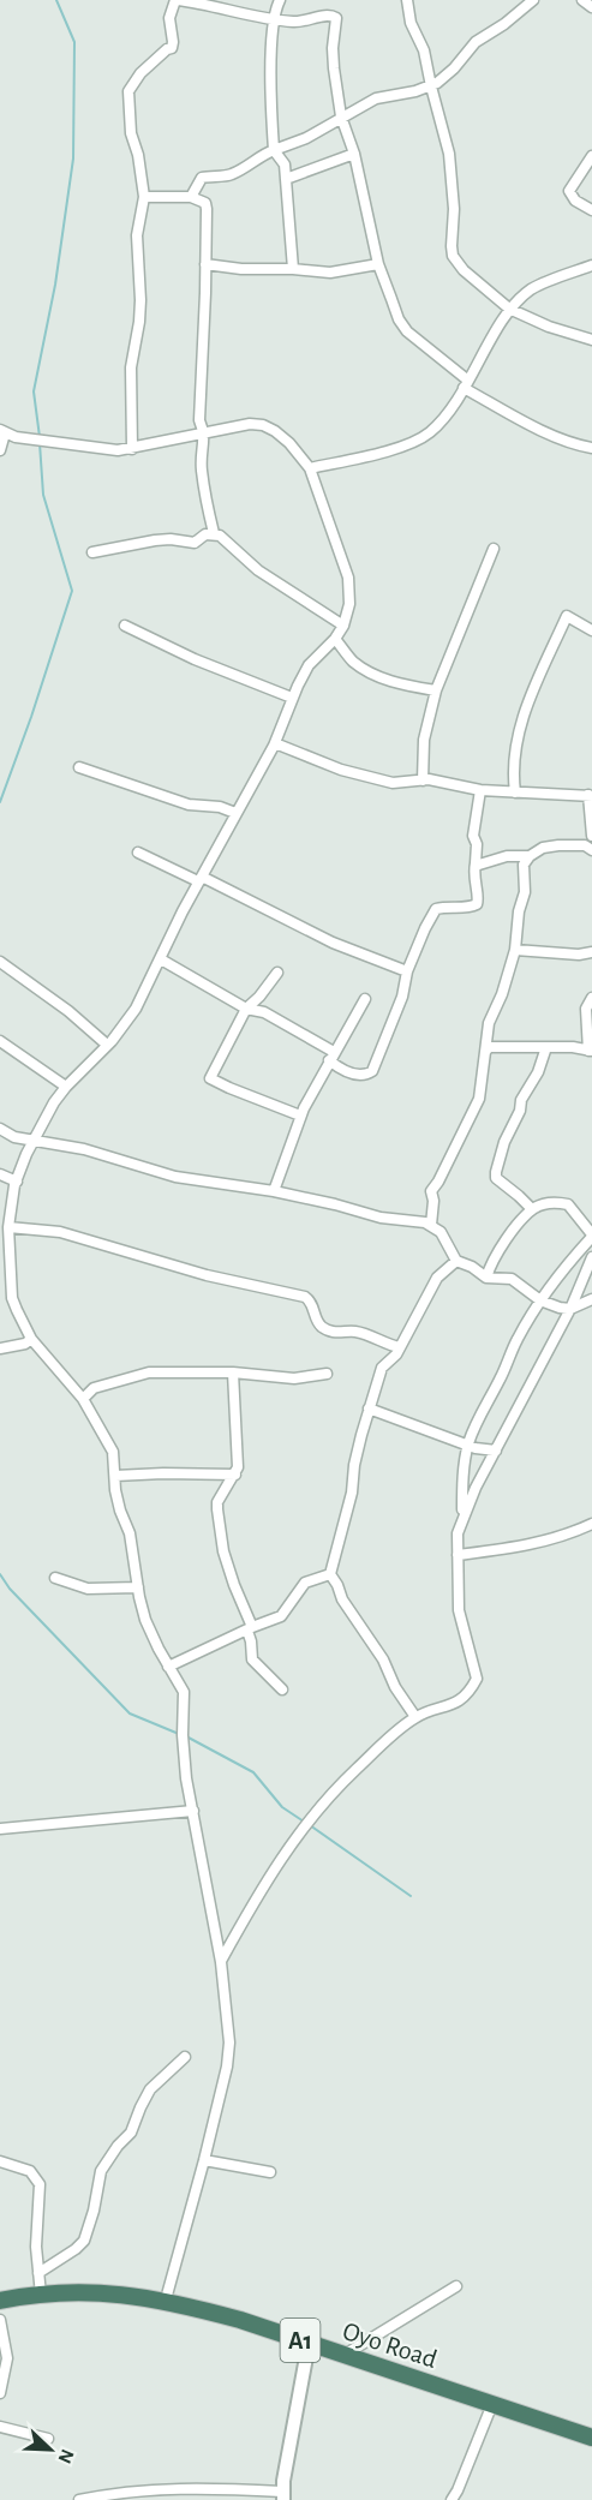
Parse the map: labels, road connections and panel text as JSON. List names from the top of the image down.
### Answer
{
  "streets": {
    "highway": ["A1", "Oyo Road"]
  },
  "north": "bottom right"
}
